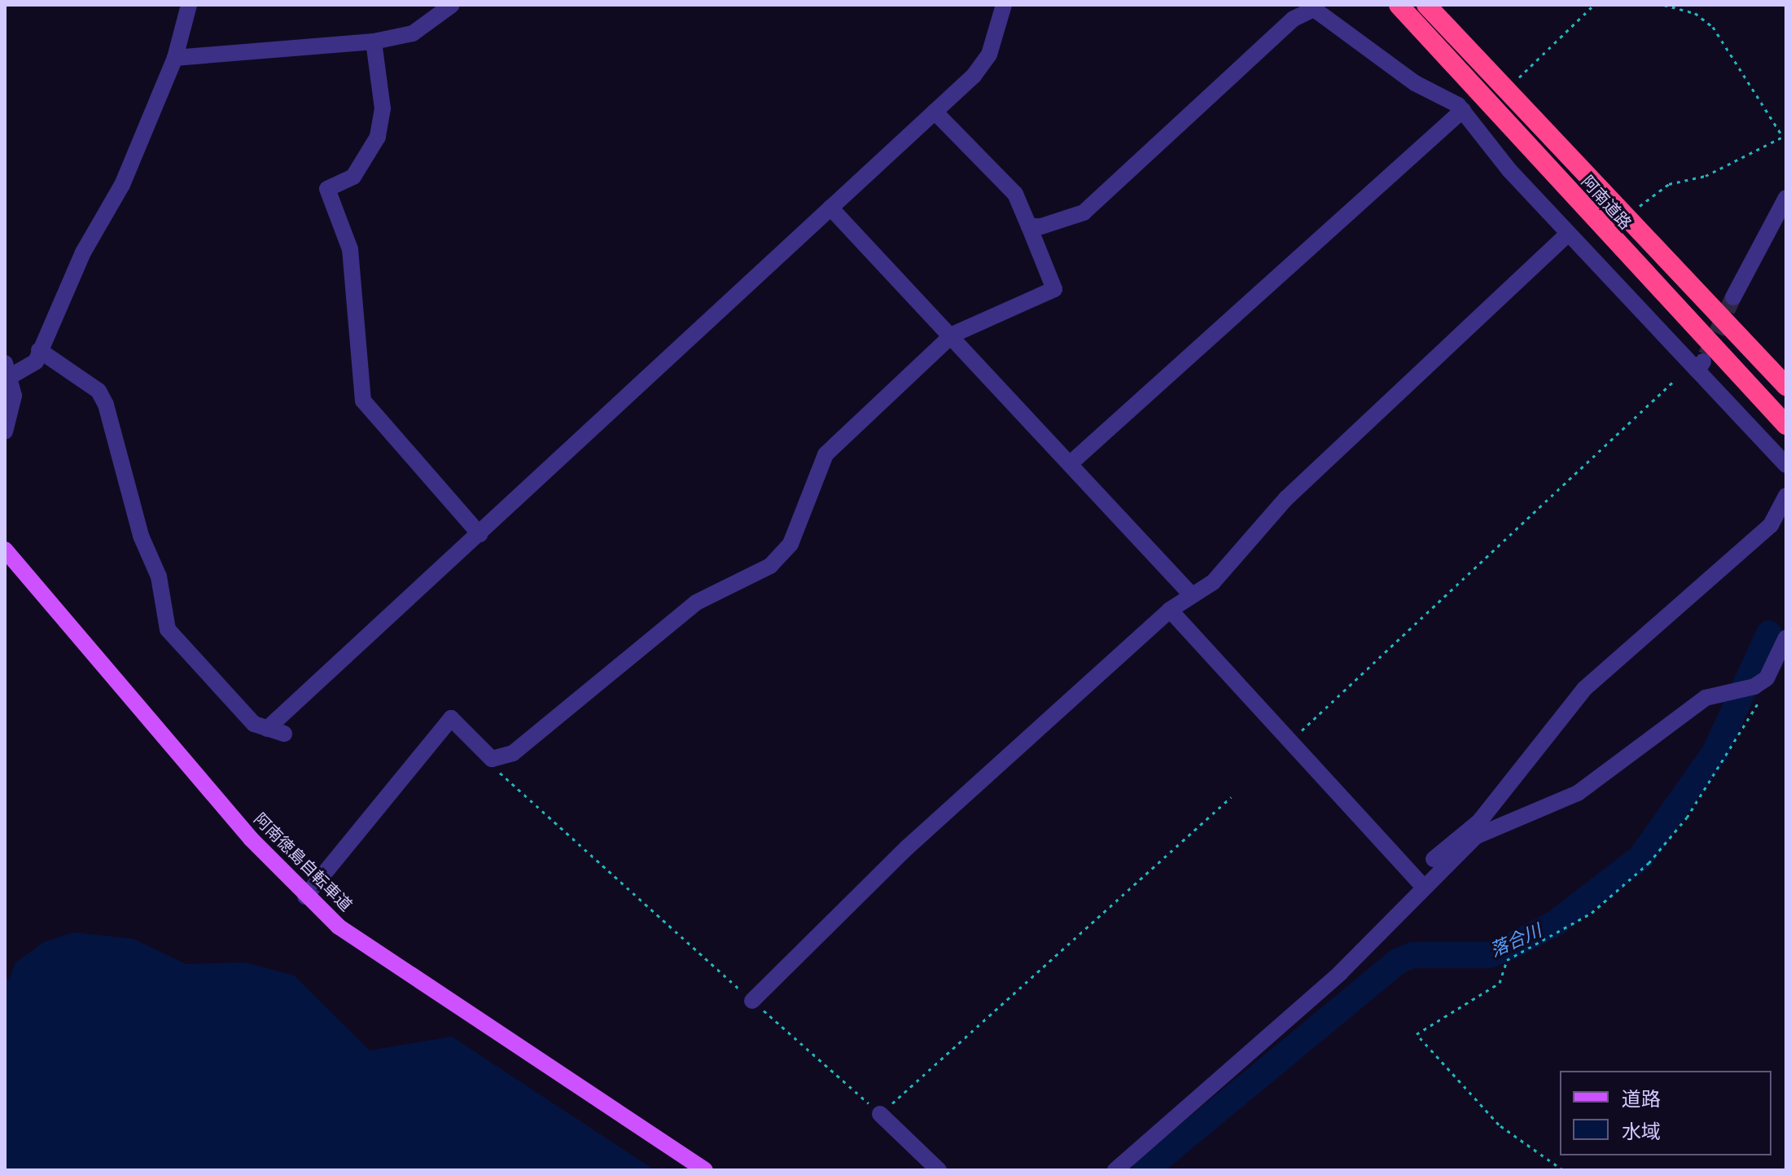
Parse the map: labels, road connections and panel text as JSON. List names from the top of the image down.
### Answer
{
  "streets": {
    "highway": ["阿南道路"],
    "main road": ["阿南徳島自転車道"]
  },
  "water": ["落合川"],
  "legend": ["道路", "水域"]
}
